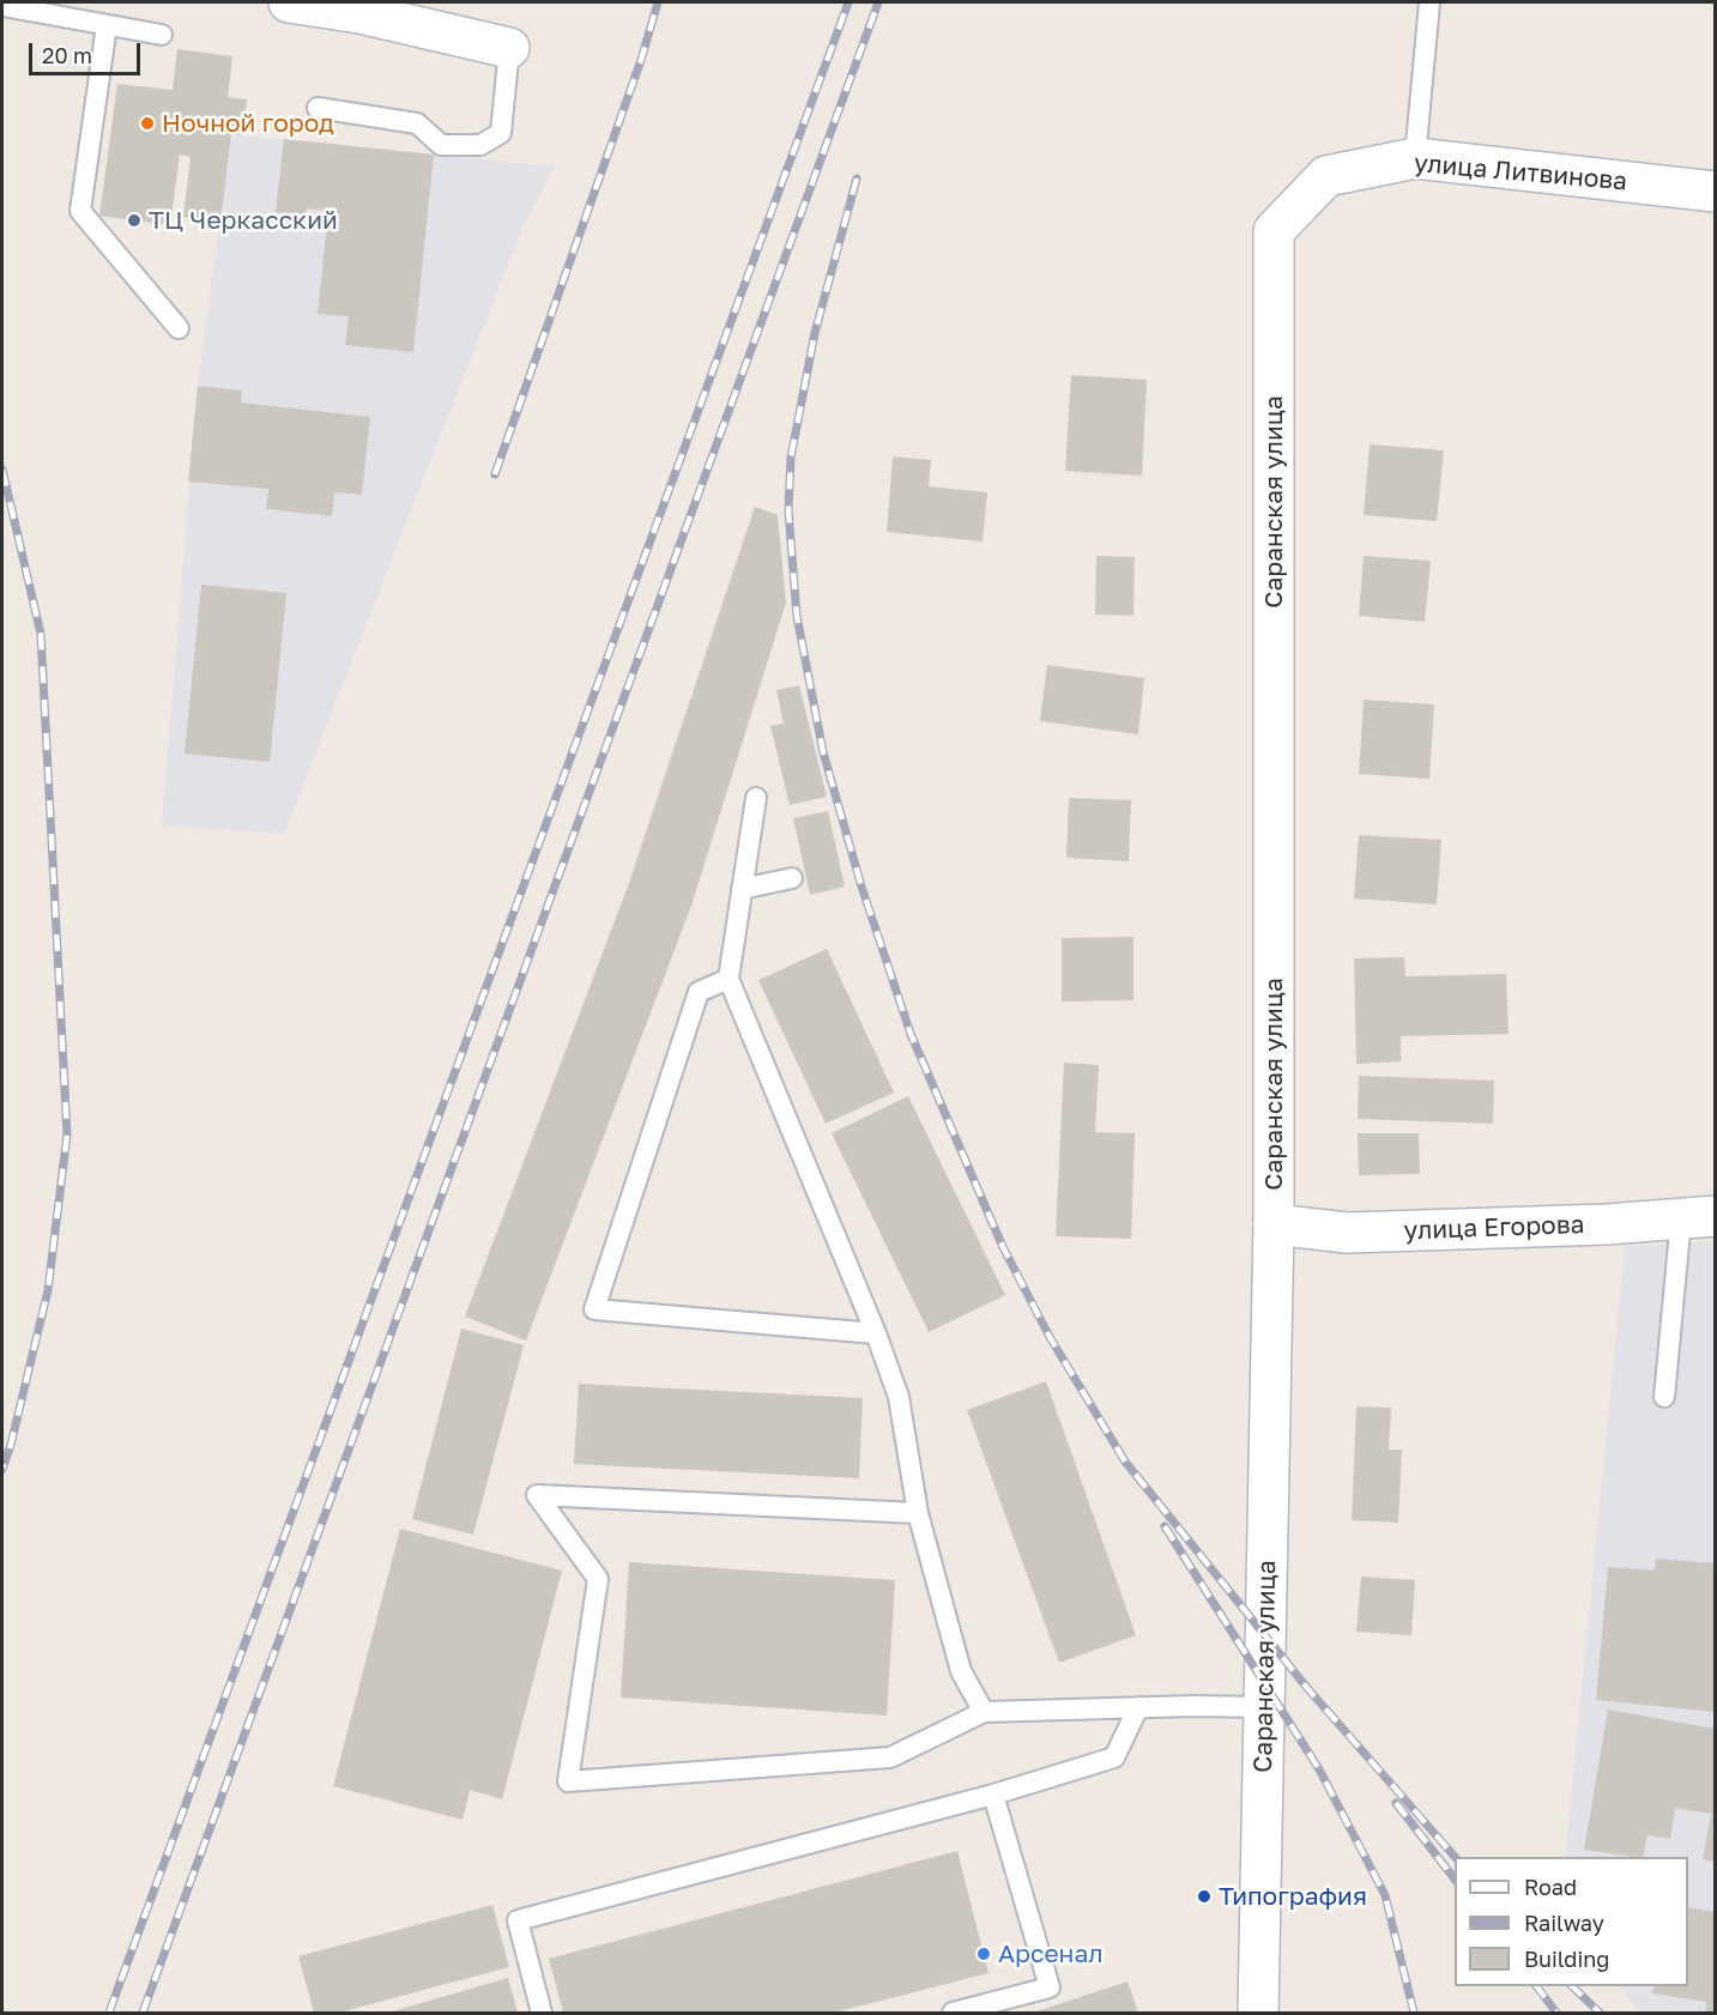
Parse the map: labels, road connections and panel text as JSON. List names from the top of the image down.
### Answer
{
  "streets": {
    "main road": ["улица Литвинова", "Саранская улица", "улица Егорова"]
  },
  "crossings": [
    ["улица Литвинова", "Саранская улица"],
    ["Саранская улица", "улица Егорова"]
  ],
  "places": [
    "Ночной город",
    "ТЦ Черкасский",
    "Типография",
    "Арсенал"
  ],
  "legend": ["Road", "Railway", "Building"],
  "scale_bar": "20 m"
}
